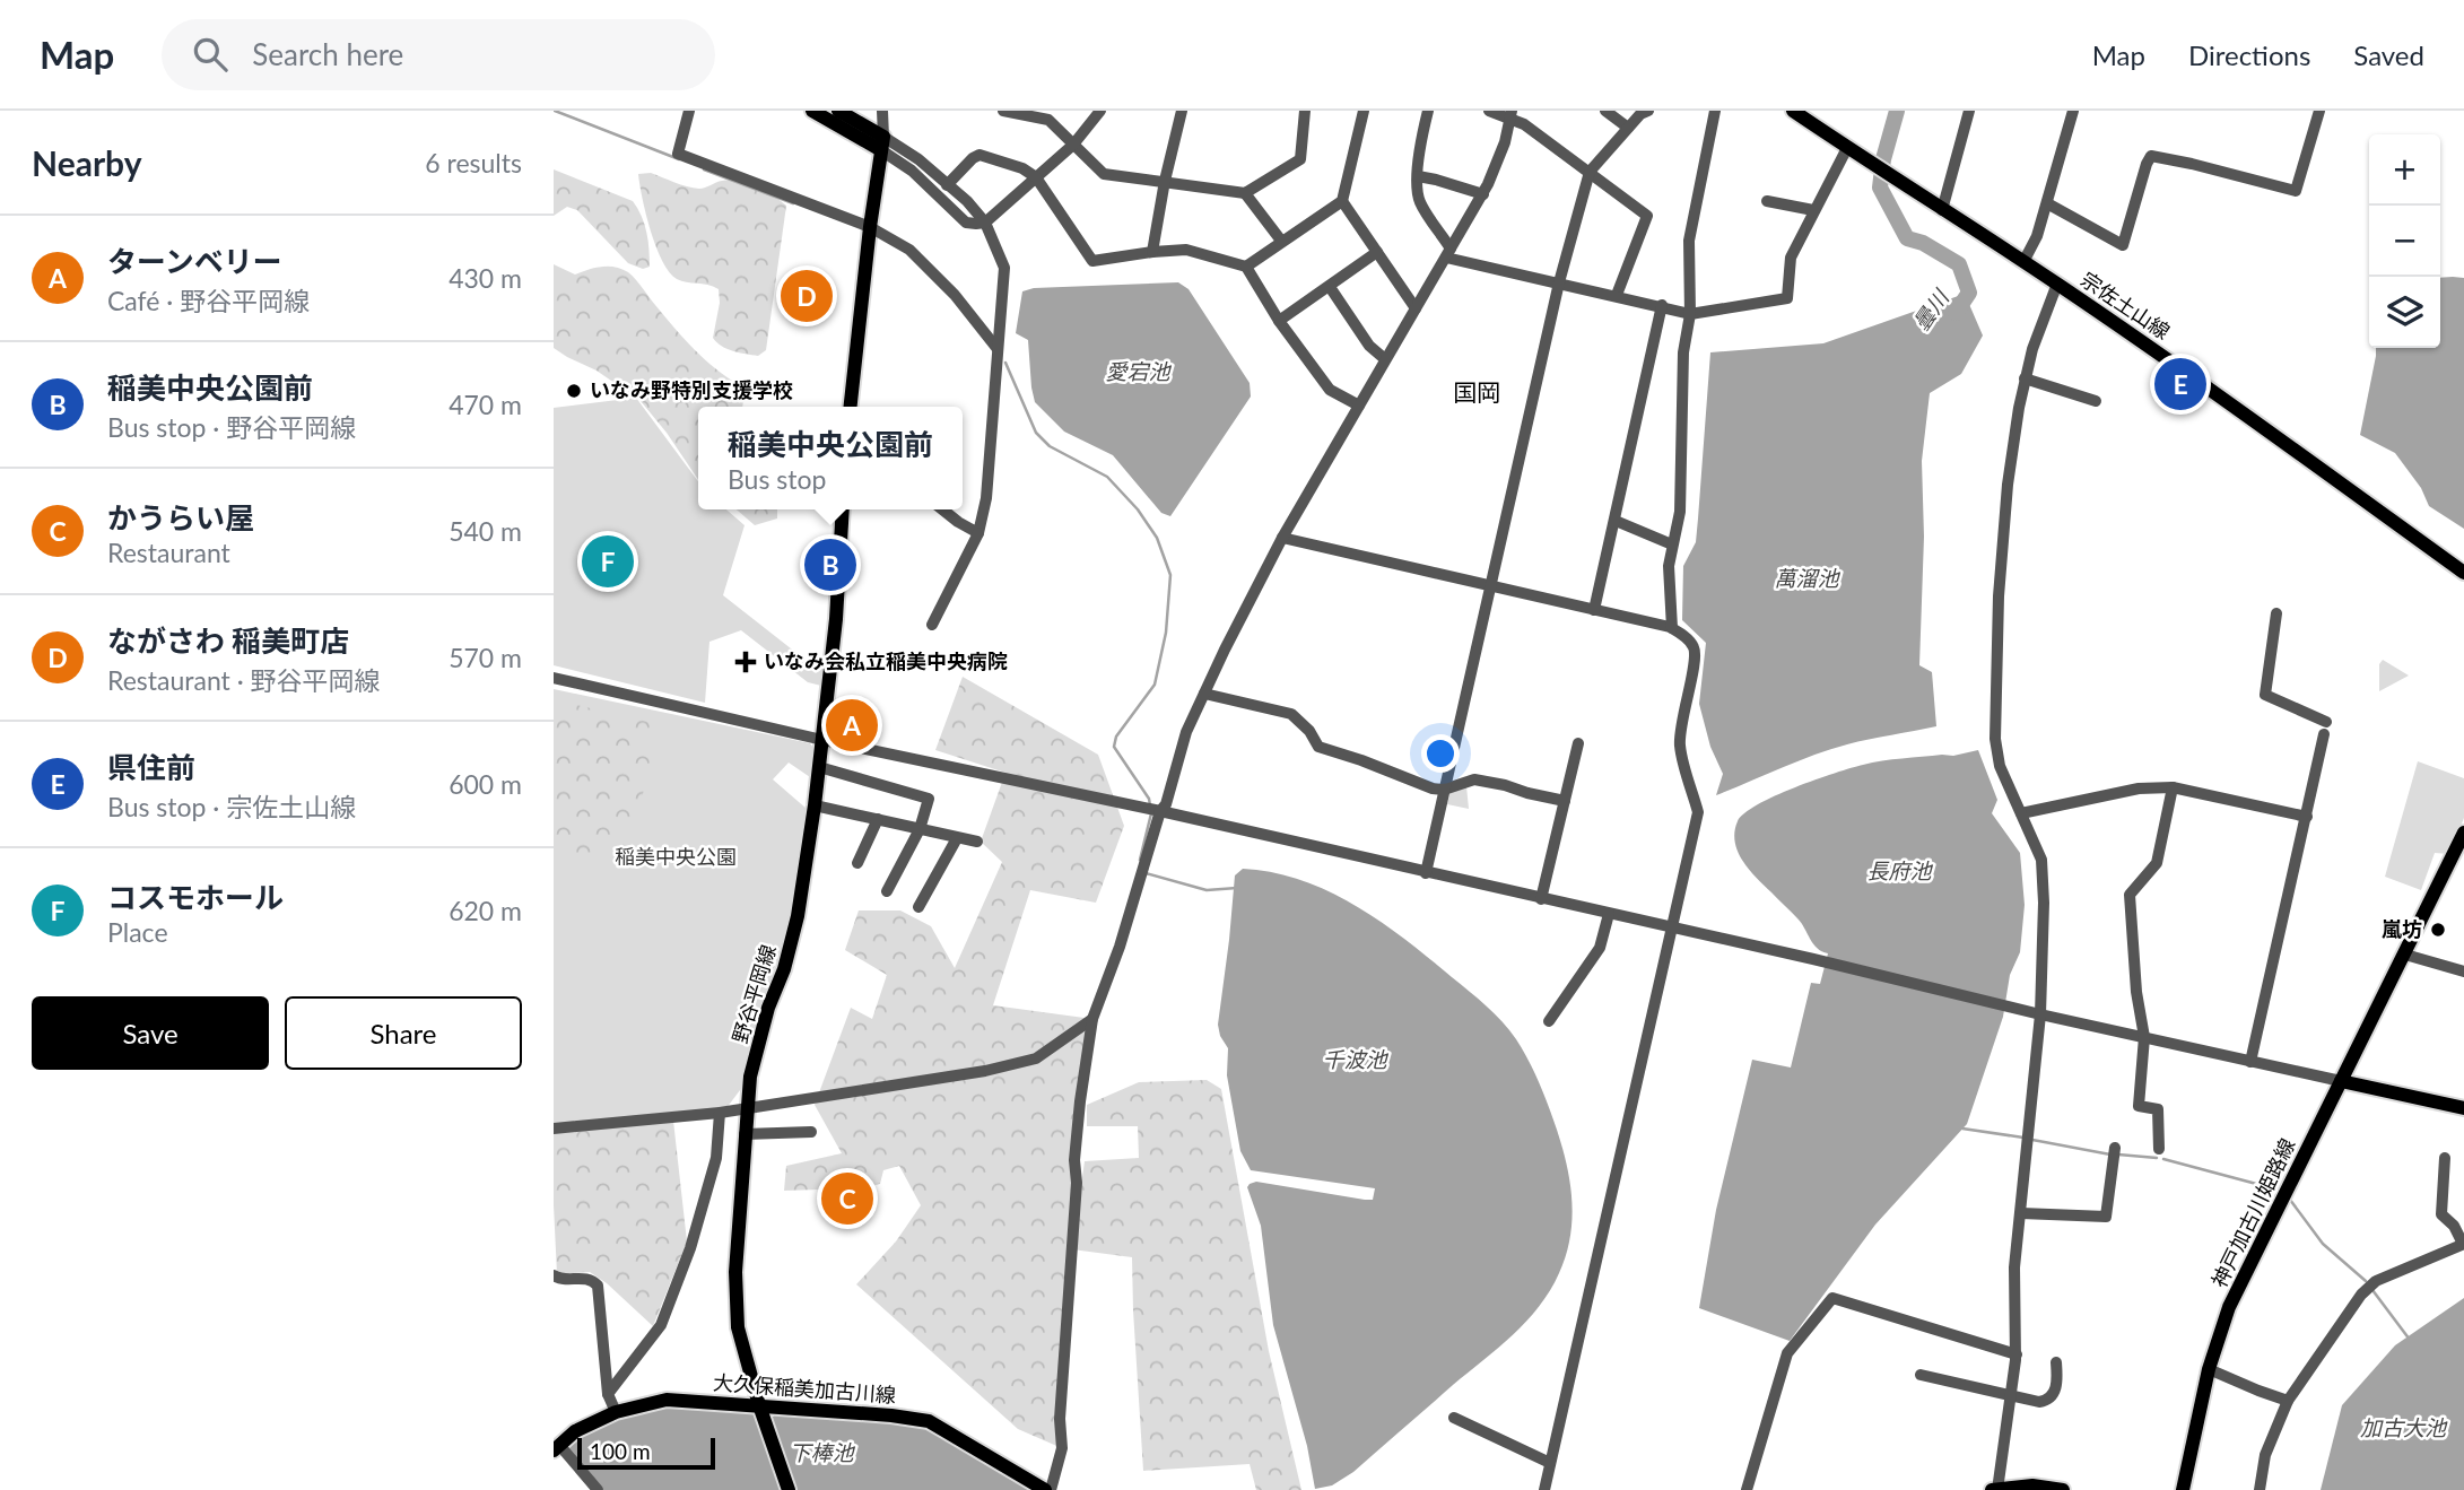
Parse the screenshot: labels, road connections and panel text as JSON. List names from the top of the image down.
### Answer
{
  "streets": {
    "main road": [
      "宗佐土山線",
      "野谷平岡線",
      "神戸加古川姫路線",
      "大久保稲美加古川線"
    ]
  },
  "crossings": [
    ["野谷平岡線", "大久保稲美加古川線"]
  ],
  "districts": ["国岡"],
  "water": [
    "曇川",
    "愛宕池",
    "萬溜池",
    "長府池",
    "千波池",
    "加古大池",
    "下棒池"
  ],
  "parks": ["稲美中央公園"],
  "places": {
    "other": ["いなみ野特別支援学校", "嵐坊"],
    "health": ["いなみ会私立稲美中央病院"]
  },
  "scale_bar": "100 m",
  "page": {
    "header": "Map",
    "search": "Search here",
    "nav": ["Map", "Directions", "Saved"],
    "heading": ["Nearby", "6 results"],
    "map_buttons": ["+", "−"],
    "list": [
      {
        "mark": "A",
        "name": "ターンベリー",
        "note": "Café · 野谷平岡線",
        "value": "430 m"
      },
      {
        "mark": "B",
        "name": "稲美中央公園前",
        "note": "Bus stop · 野谷平岡線",
        "value": "470 m"
      },
      {
        "mark": "C",
        "name": "かうらい屋",
        "note": "Restaurant",
        "value": "540 m"
      },
      {
        "mark": "D",
        "name": "ながさわ 稲美町店",
        "note": "Restaurant · 野谷平岡線",
        "value": "570 m"
      },
      {
        "mark": "E",
        "name": "県住前",
        "note": "Bus stop · 宗佐土山線",
        "value": "600 m"
      },
      {
        "mark": "F",
        "name": "コスモホール",
        "note": "Place",
        "value": "620 m"
      }
    ],
    "pins": [
      "D",
      "E",
      "F",
      "B",
      "A",
      "C"
    ],
    "popup": ["稲美中央公園前", "Bus stop"],
    "buttons": ["Save", "Share"],
    "scale": "100 m"
  }
}
